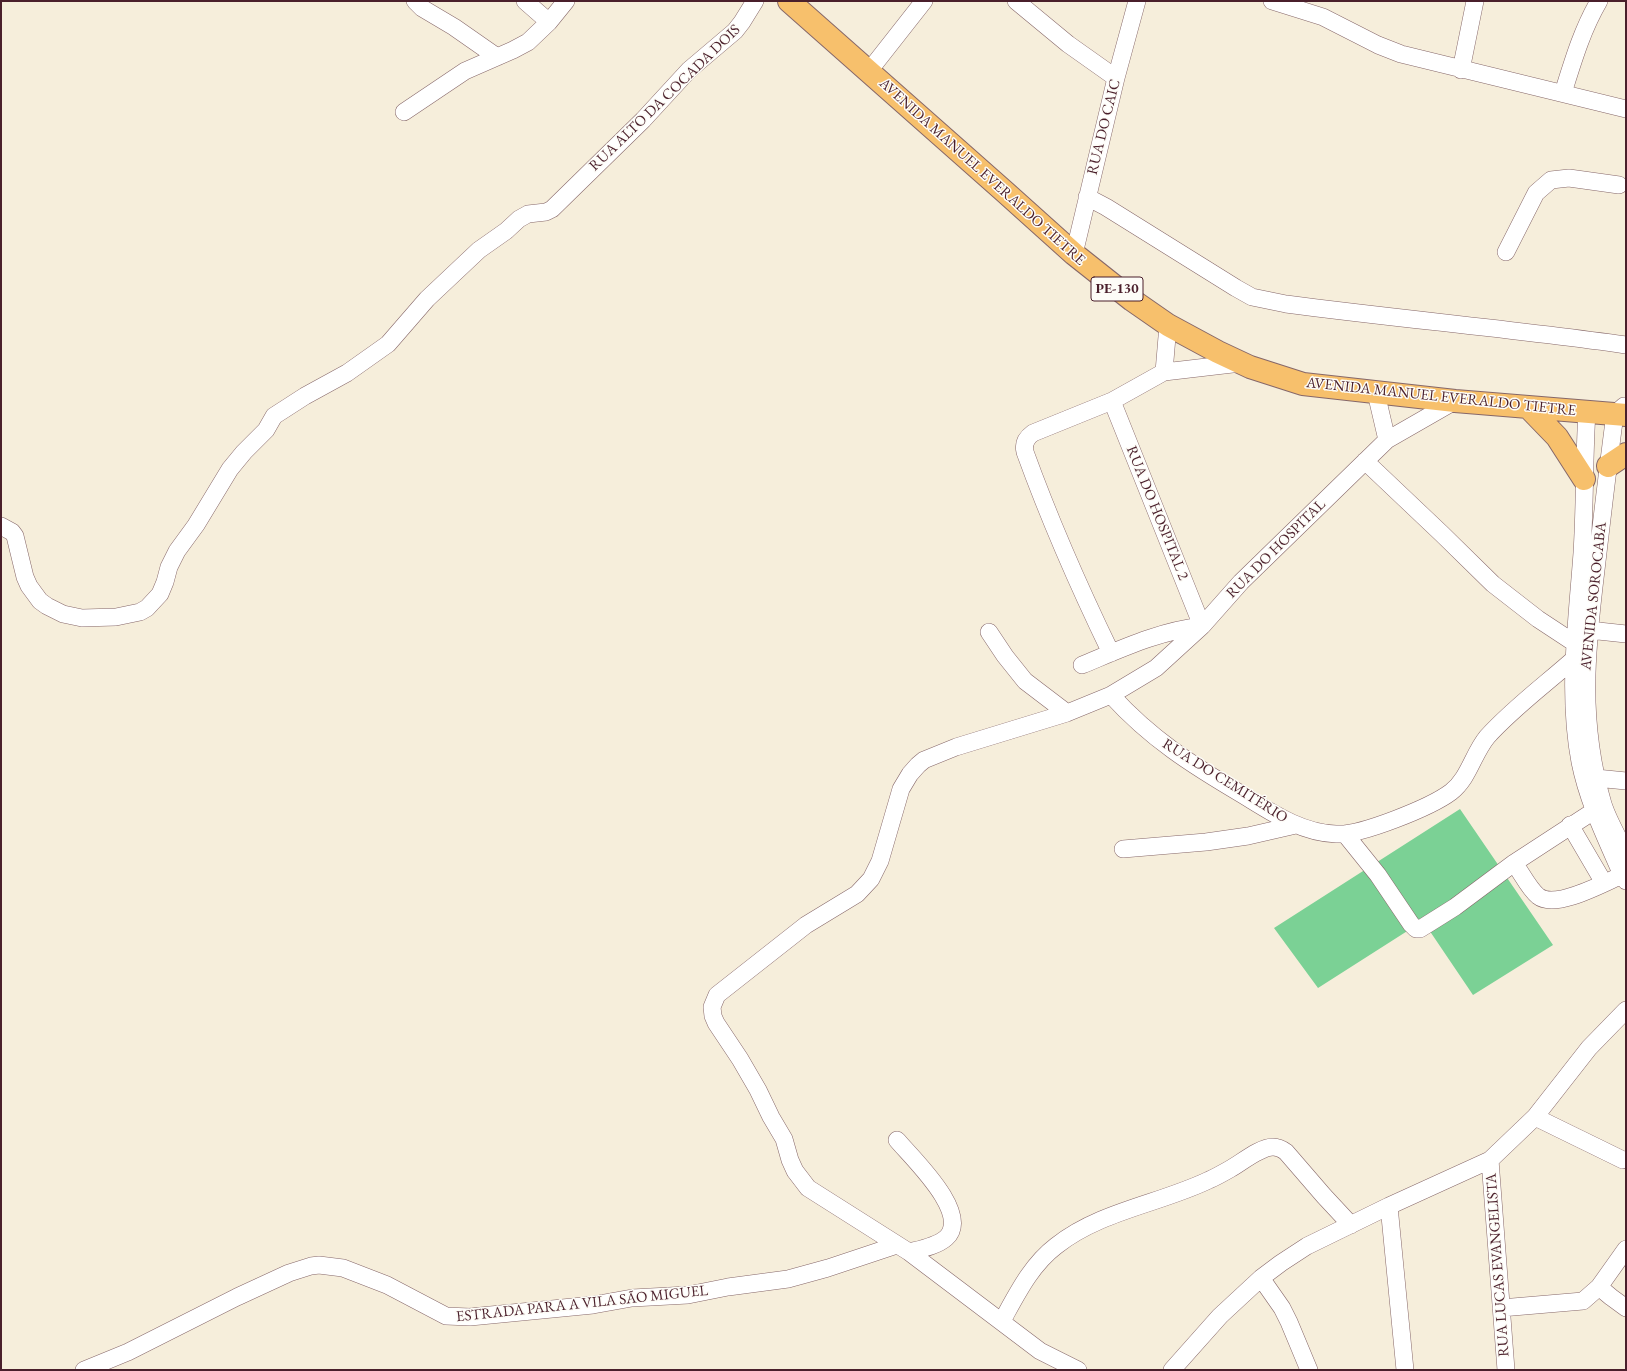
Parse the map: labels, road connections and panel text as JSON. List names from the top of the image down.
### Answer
{
  "streets": {
    "main road": ["AVENIDA MANUEL EVERALDO TIETRE", "PE-130"],
    "street": [
      "RUA ALTO DA COCADA DOIS",
      "RUA DO CAIC",
      "RUA DO HOSPITAL 2",
      "RUA DO HOSPITAL",
      "AVENIDA SOROCABA",
      "RUA DO CEMITÉRIO",
      "RUA LUCAS EVANGELISTA",
      "ESTRADA PARA A VILA SÃO MIGUEL"
    ]
  },
  "crossings": [
    ["RUA DO CAIC", "AVENIDA MANUEL EVERALDO TIETRE"],
    ["AVENIDA MANUEL EVERALDO TIETRE", "RUA DO HOSPITAL"],
    ["AVENIDA MANUEL EVERALDO TIETRE", "AVENIDA SOROCABA"],
    ["RUA DO HOSPITAL 2", "RUA DO HOSPITAL"],
    ["RUA DO HOSPITAL", "AVENIDA SOROCABA"],
    ["RUA DO HOSPITAL", "RUA DO CEMITÉRIO"],
    ["RUA DO HOSPITAL", "ESTRADA PARA A VILA SÃO MIGUEL"],
    ["AVENIDA SOROCABA", "RUA DO CEMITÉRIO"]
  ]
}
